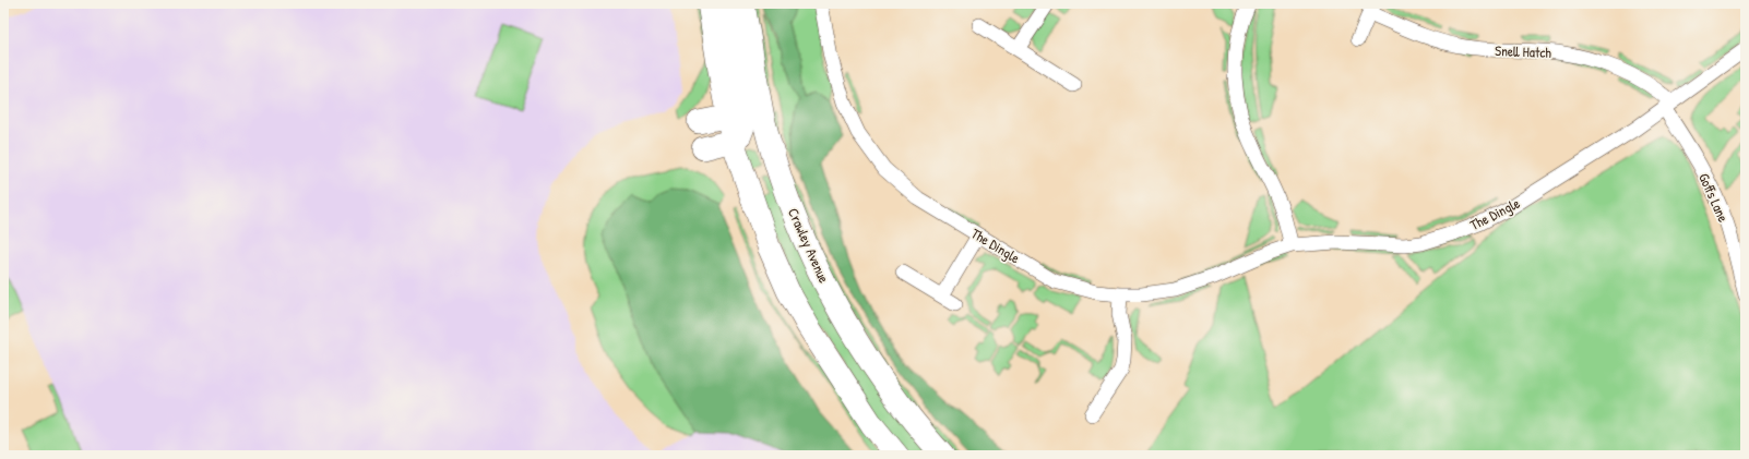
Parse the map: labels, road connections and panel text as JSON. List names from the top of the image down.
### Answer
{
  "streets": {
    "main road": ["Crawley Avenue"],
    "street": ["Snell Hatch", "Goffs Lane", "The Dingle"]
  },
  "crossings": [
    ["Snell Hatch", "Goffs Lane"],
    ["Snell Hatch", "The Dingle"],
    ["Goffs Lane", "The Dingle"]
  ]
}
